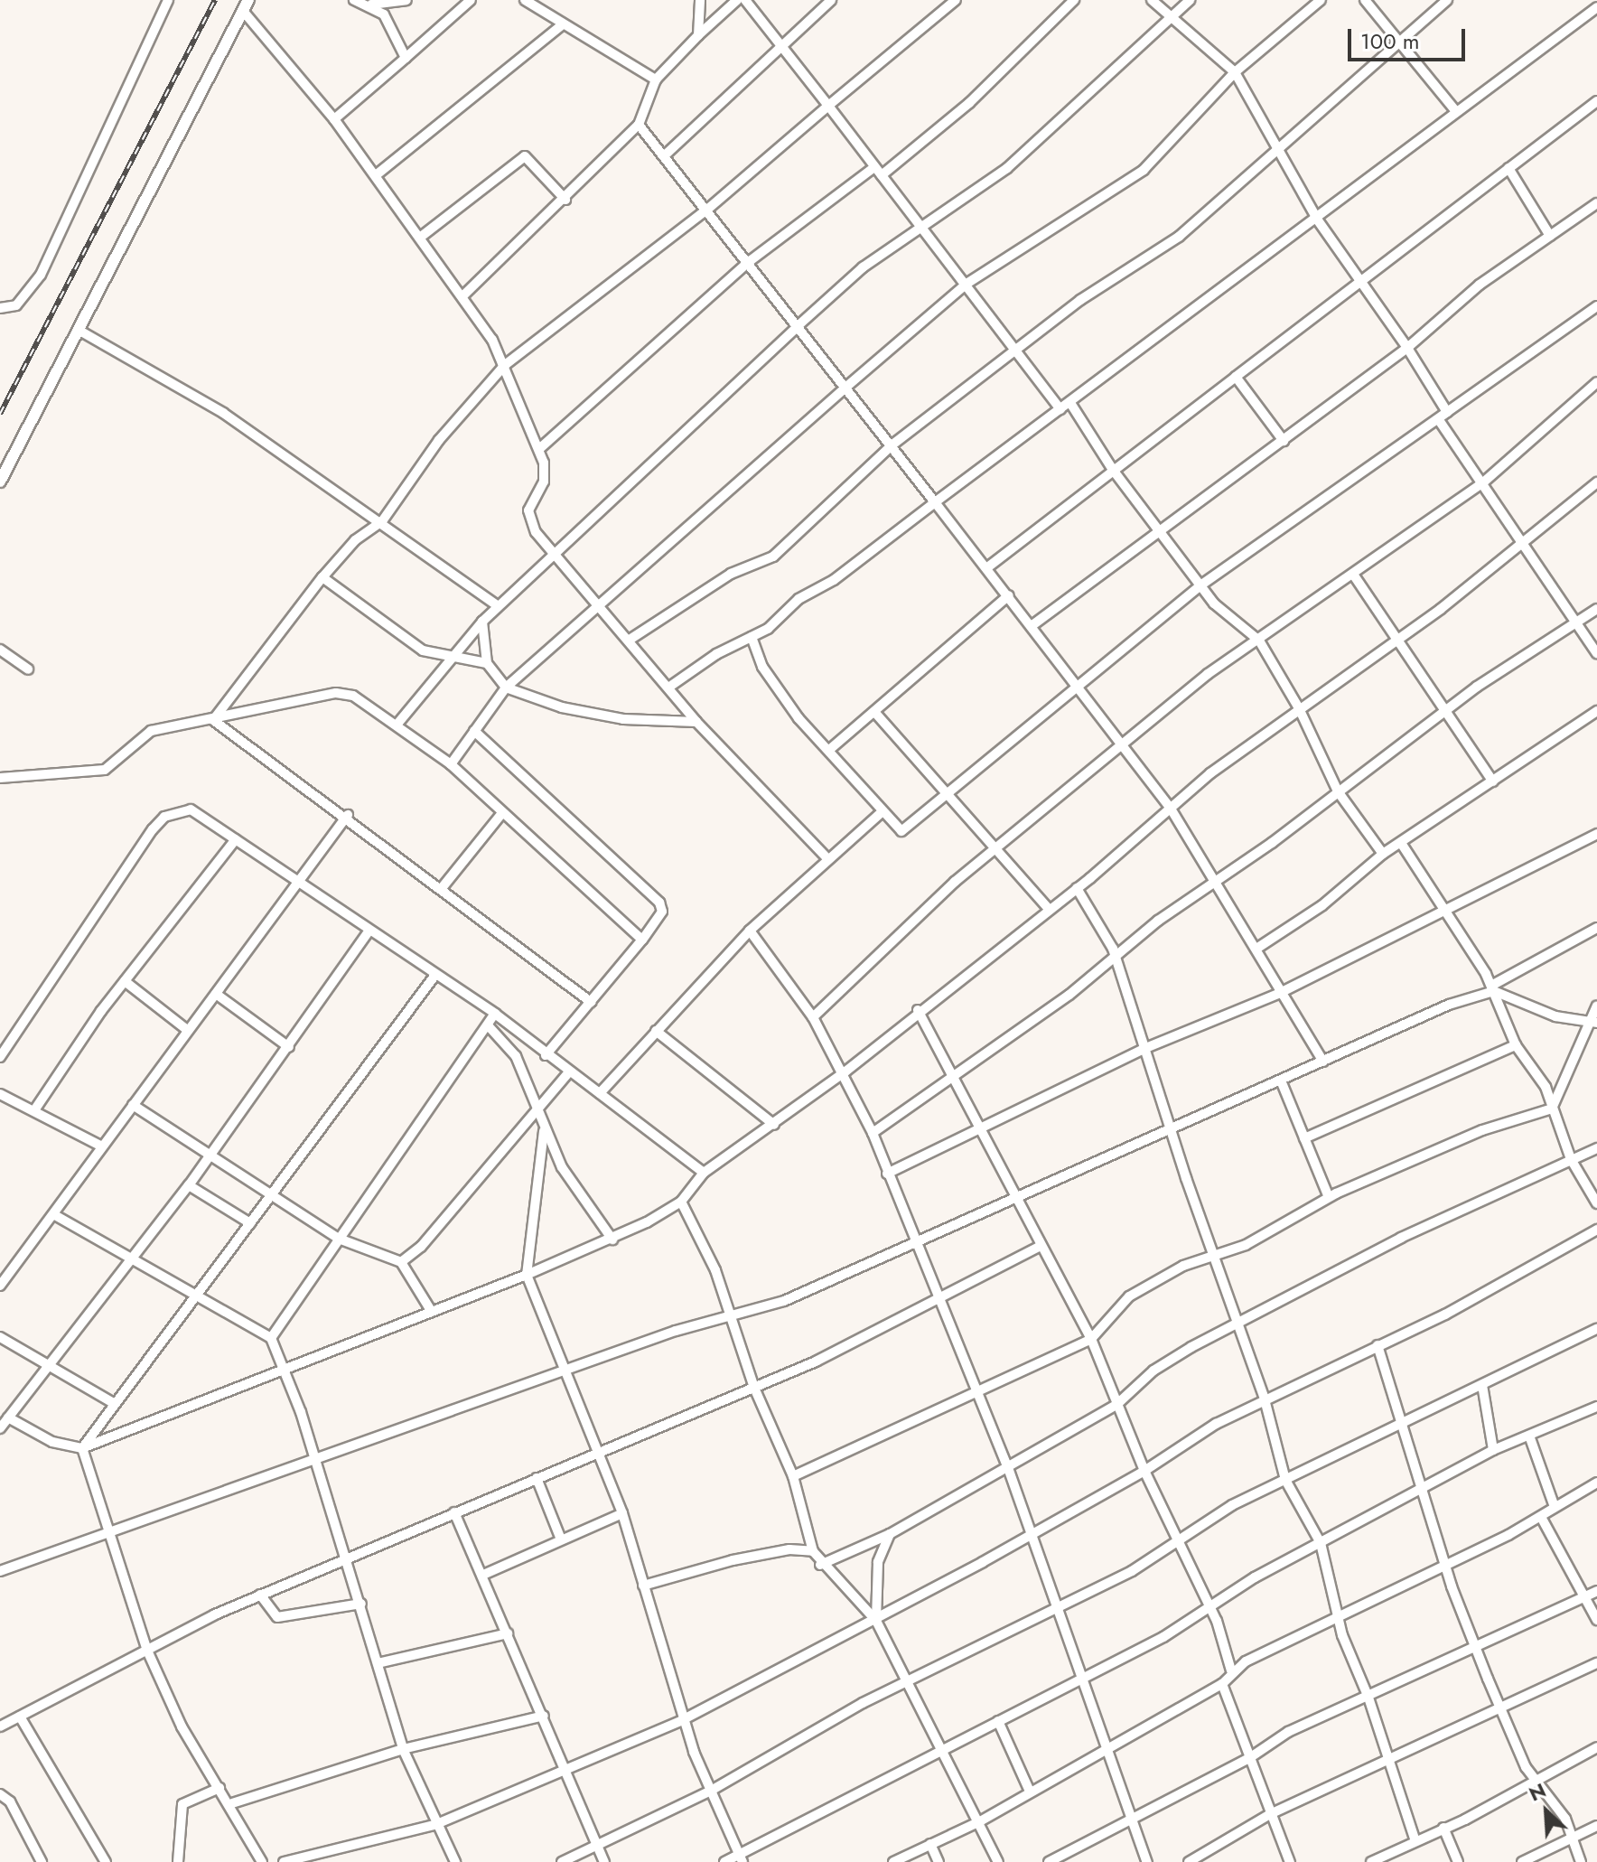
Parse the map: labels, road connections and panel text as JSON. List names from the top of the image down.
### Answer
{
  "scale_bar": "100 m",
  "north": "top left"
}
